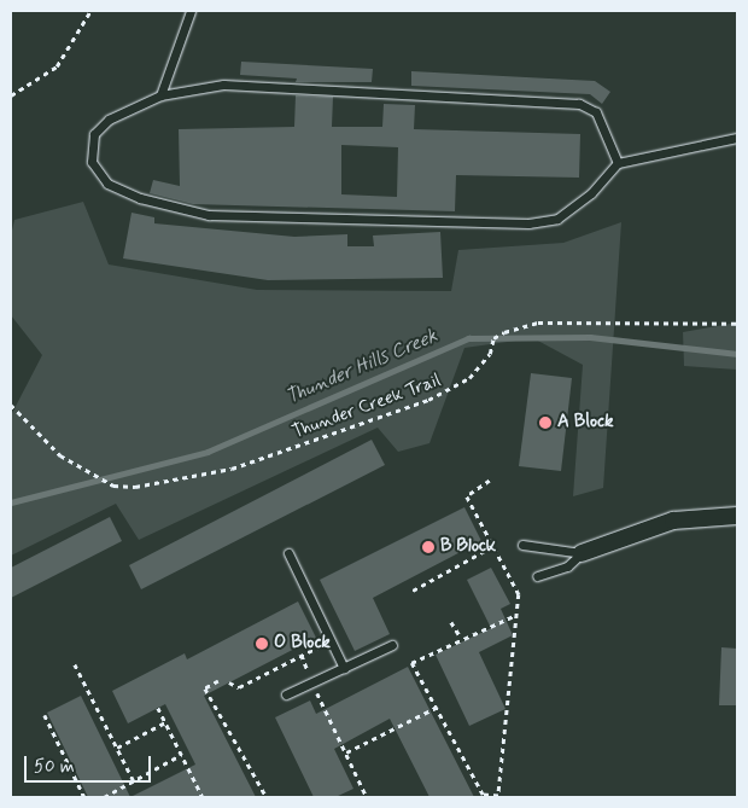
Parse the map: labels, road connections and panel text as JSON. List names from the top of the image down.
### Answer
{
  "streets": {
    "path": ["Thunder Creek Trail"]
  },
  "water": ["Thunder Hills Creek"],
  "places": ["A Block", "B Block", "O Block"],
  "scale_bar": "50 m"
}
